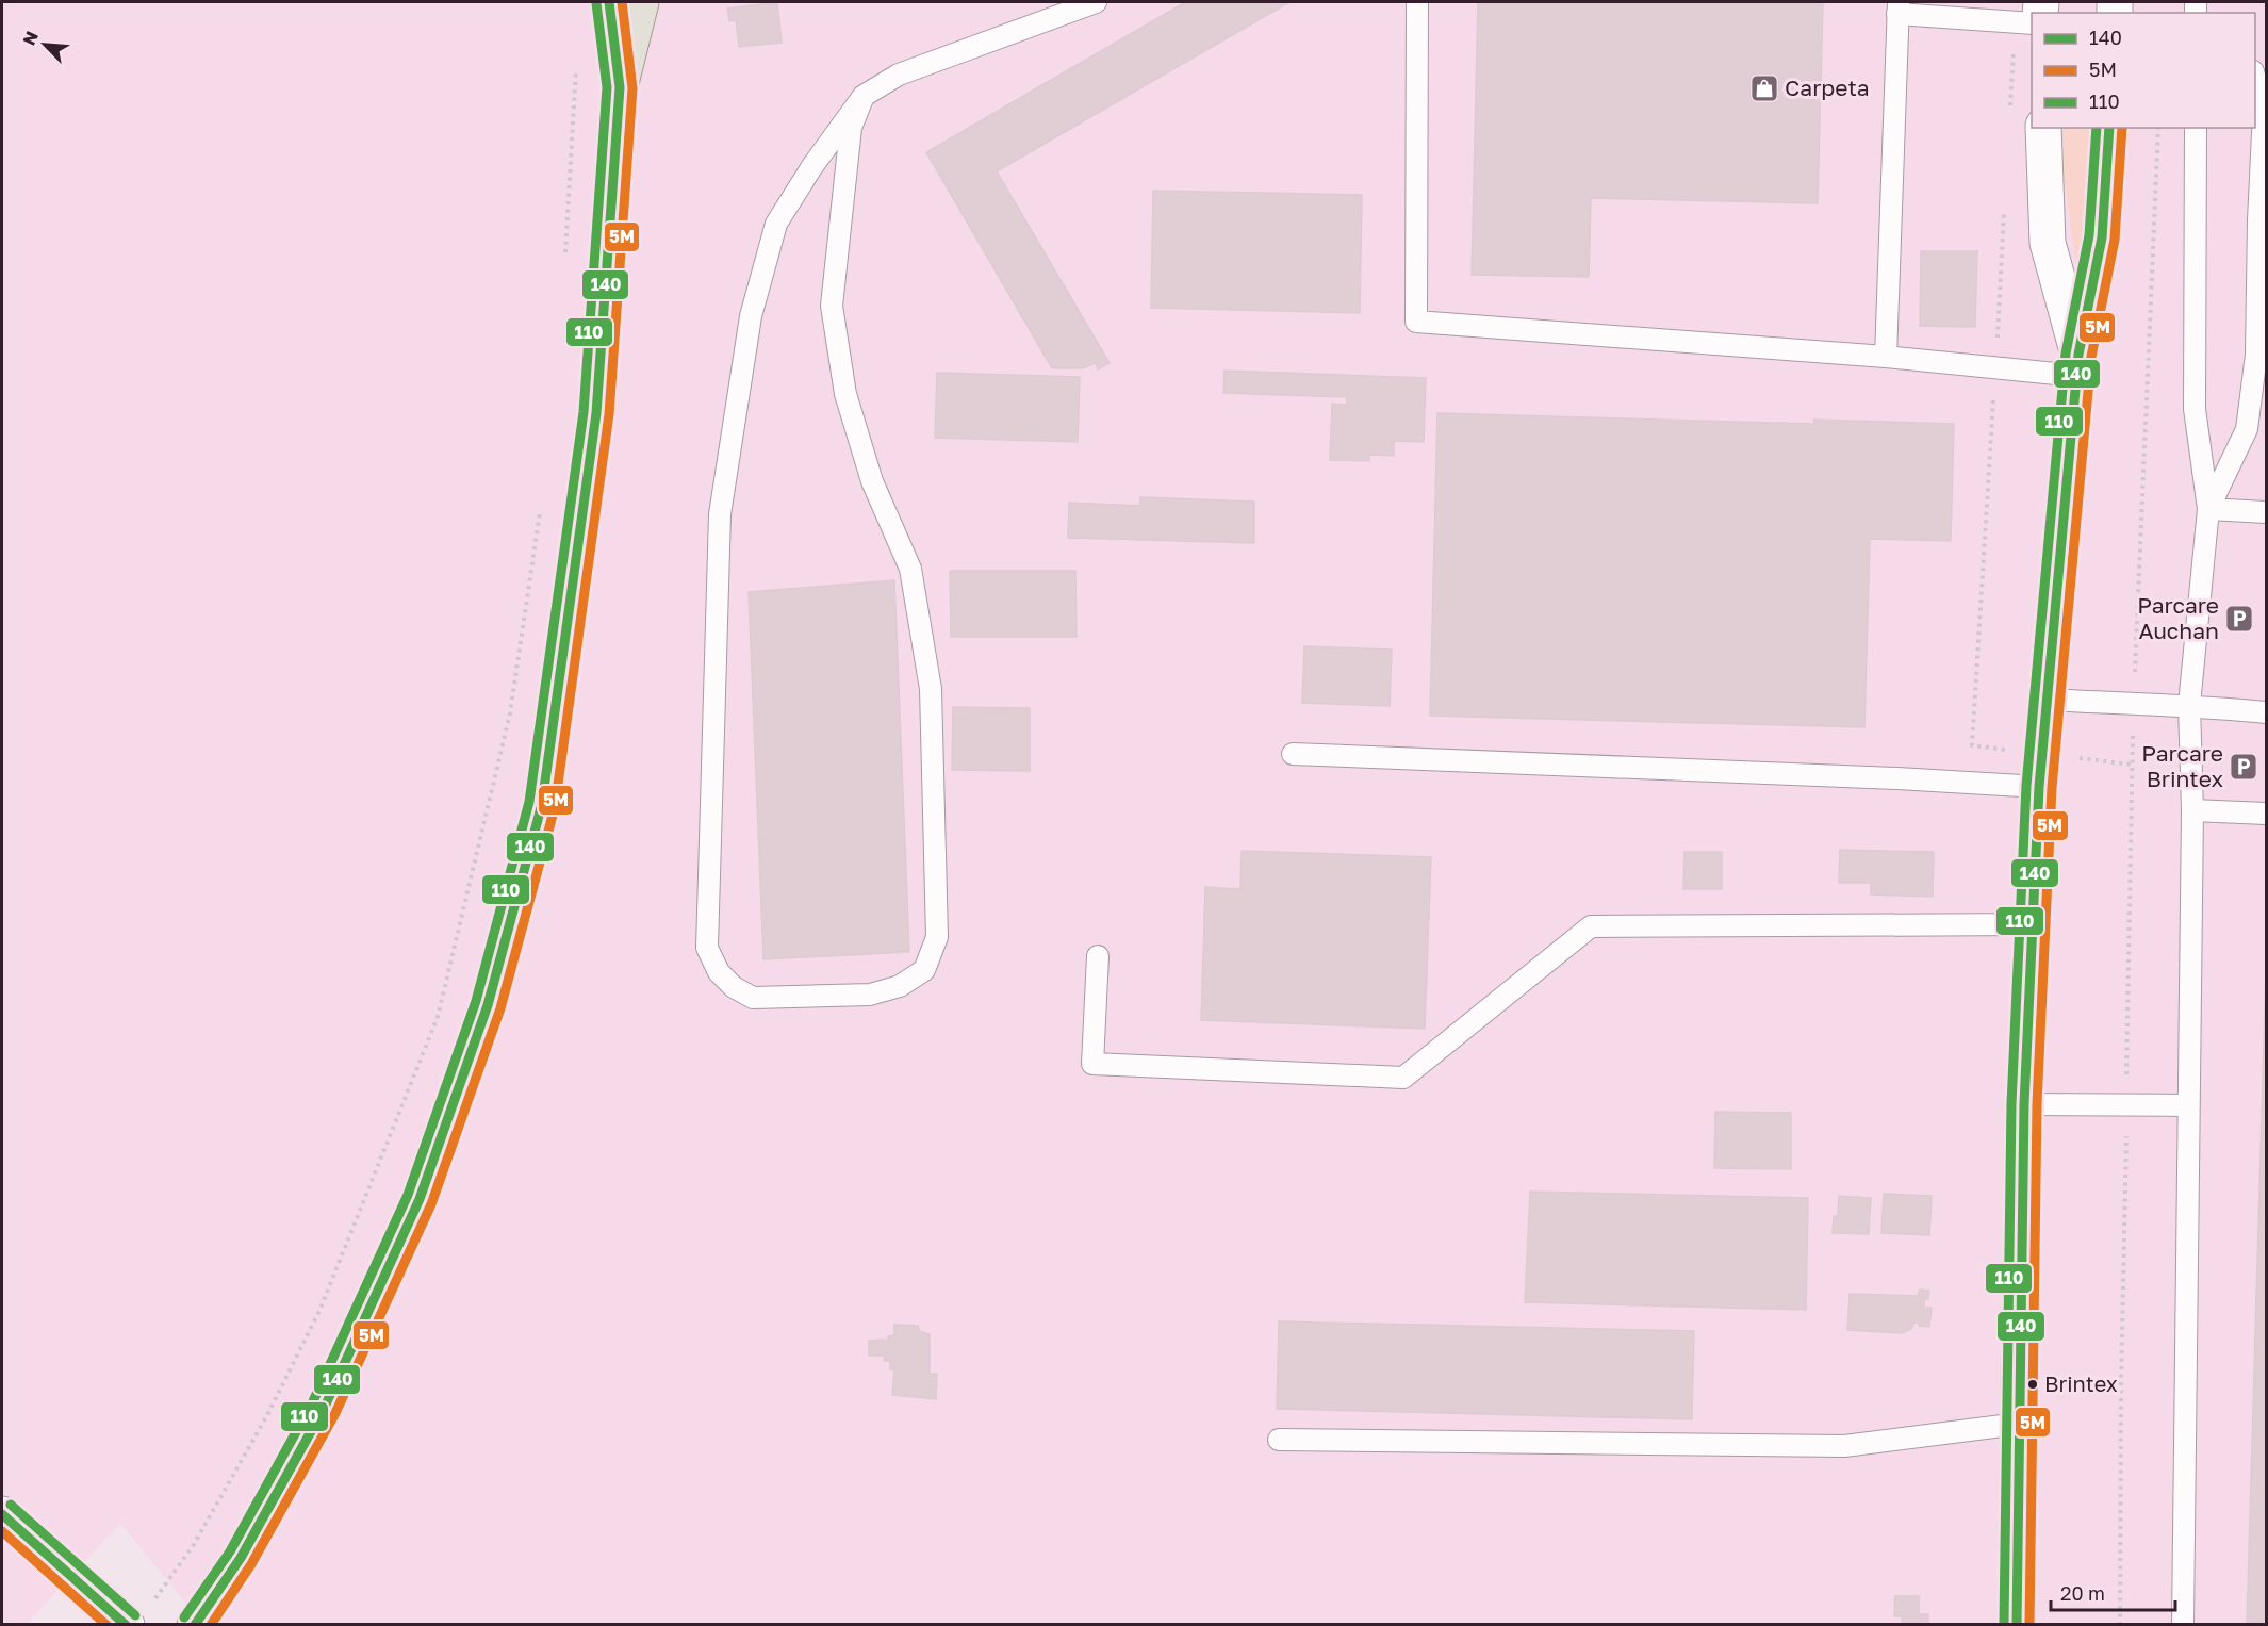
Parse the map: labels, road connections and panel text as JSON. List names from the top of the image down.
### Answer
{
  "places": {
    "shop": ["Carpeta"],
    "parking": ["Parcare Auchan", "Parcare Brintex"],
    "other": ["Brintex"]
  },
  "lines": ["transit line 140", "transit line 5M", "transit line 110"],
  "legend": ["140", "5M", "110"],
  "scale_bar": "20 m",
  "north": "top left"
}
